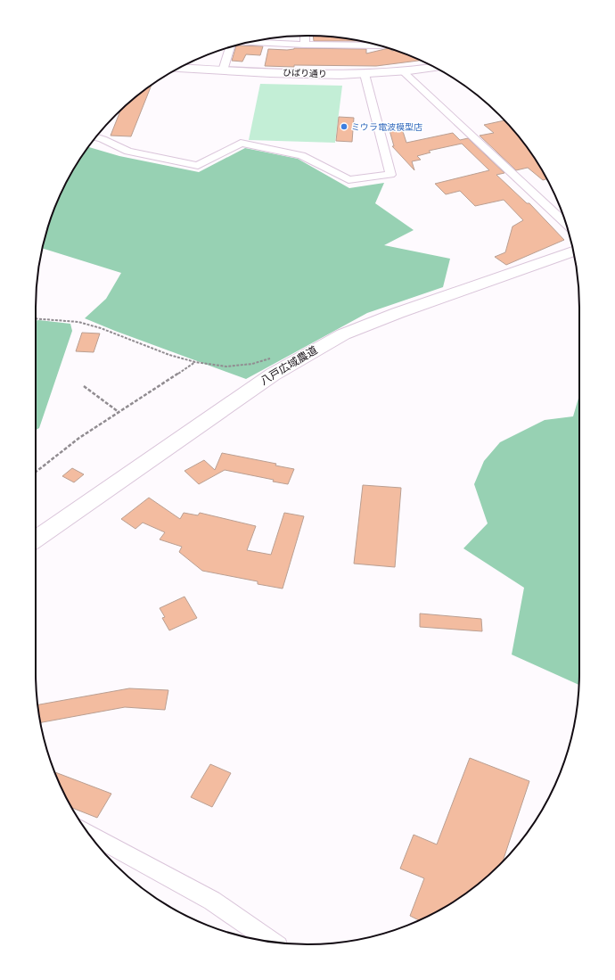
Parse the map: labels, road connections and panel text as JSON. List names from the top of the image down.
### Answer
{
  "streets": {
    "street": ["ひばり通り", "八戸広域農道"]
  },
  "places": ["ミウラ電波模型店"]
}
